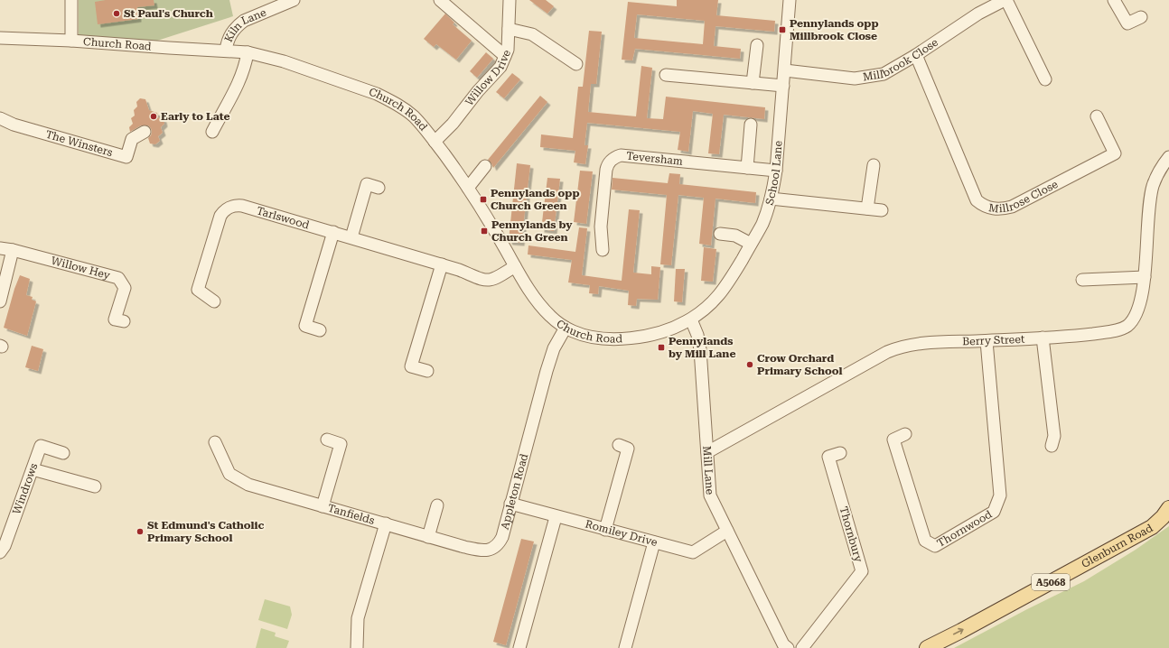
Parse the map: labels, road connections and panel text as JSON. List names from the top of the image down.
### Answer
{
  "streets": {
    "main road": ["Glenburn Road", "A5068"],
    "street": [
      "Kiln Lane",
      "Church Road",
      "Millbrook Close",
      "Willow Drive",
      "The Winsters",
      "Teversham",
      "School Lane",
      "Millrose Close",
      "Tarlswood",
      "Willow Hey",
      "Berry Street",
      "Mill Lane",
      "Windrows",
      "Appleton Road",
      "Tanfields",
      "Thornwood",
      "Romiley Drive",
      "Thornbury"
    ]
  },
  "crossings": [
    ["Kiln Lane", "Church Road"],
    ["Church Road", "Willow Drive"],
    ["Church Road", "School Lane"],
    ["Church Road", "Tarlswood"],
    ["Church Road", "Mill Lane"],
    ["Church Road", "Appleton Road"],
    ["Millbrook Close", "School Lane"],
    ["Millbrook Close", "Millrose Close"],
    ["Teversham", "School Lane"],
    ["School Lane", "Mill Lane"],
    ["Berry Street", "Mill Lane"],
    ["Berry Street", "Thornwood"],
    ["Mill Lane", "Romiley Drive"],
    ["Appleton Road", "Tanfields"],
    ["Appleton Road", "Romiley Drive"]
  ],
  "one_way": ["Glenburn Road"],
  "places": {
    "other": [
      "St Paul's Church",
      "Early to Late",
      "Crow Orchard Primary School",
      "St Edmund's Catholic Primary School"
    ],
    "transit": [
      "Pennylands opp Millbrook Close",
      "Pennylands opp Church Green",
      "Pennylands by Church Green",
      "Pennylands by Mill Lane"
    ]
  }
}
